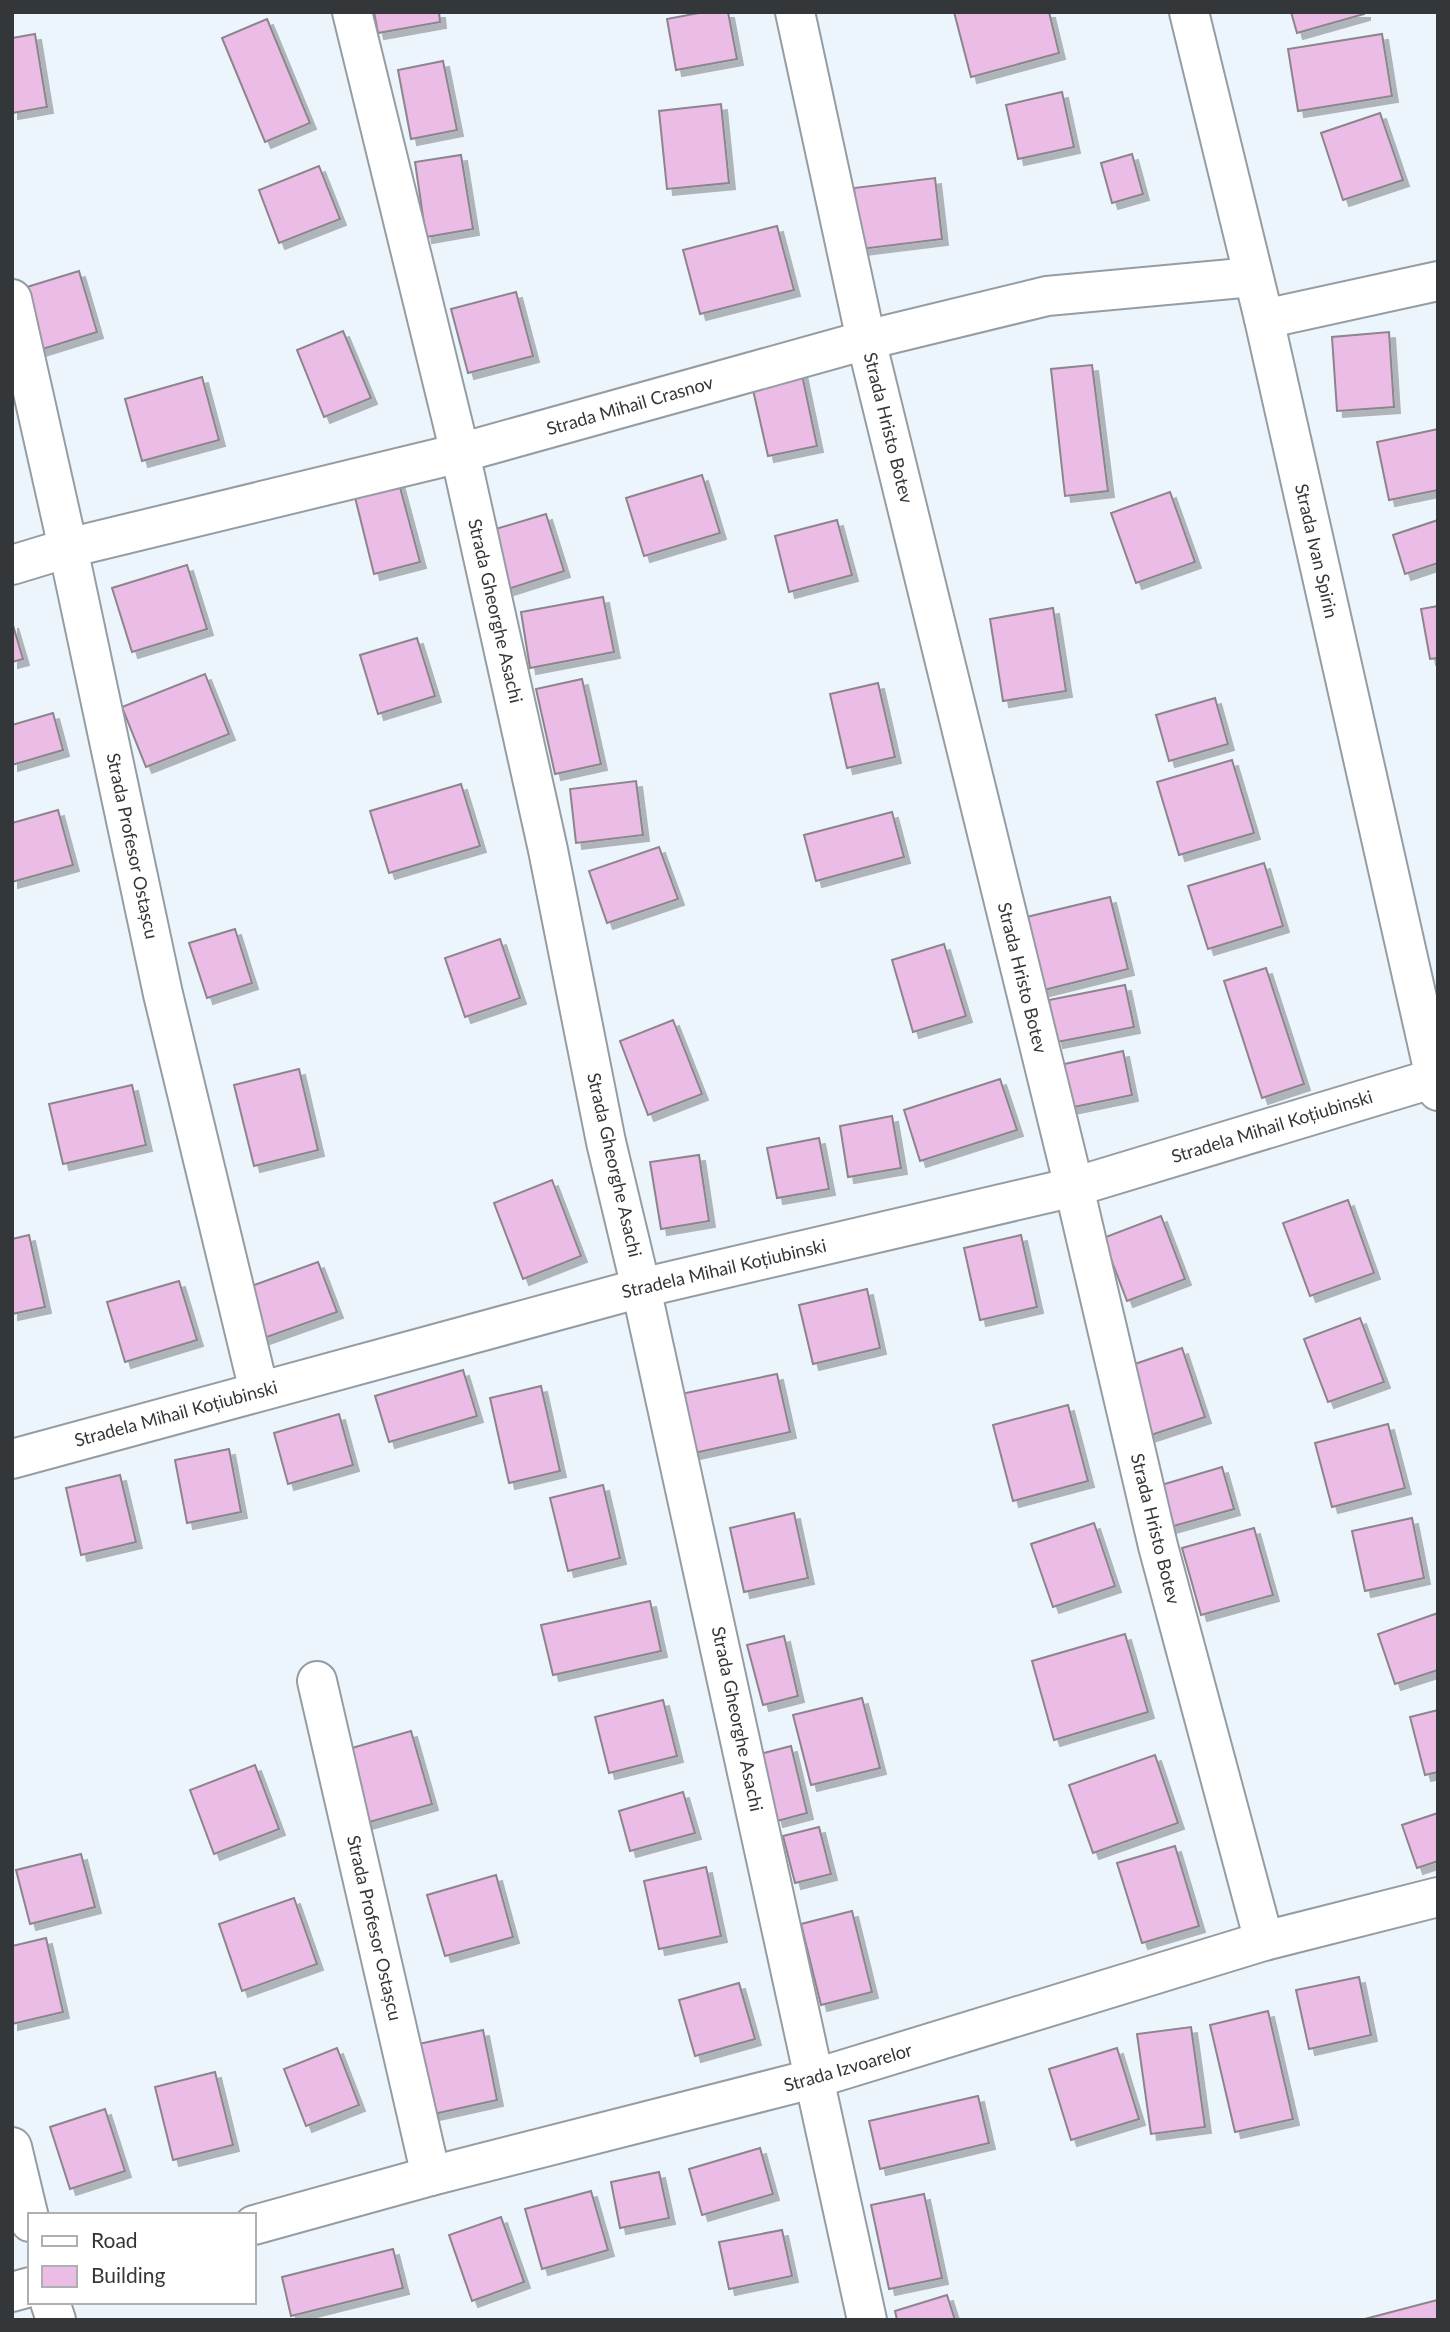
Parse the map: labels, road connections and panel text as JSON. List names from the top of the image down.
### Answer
{
  "streets": {
    "street": [
      "Strada Mihail Crasnov",
      "Strada Hristo Botev",
      "Strada Ivan Spirin",
      "Strada Gheorghe Asachi",
      "Strada Profesor Ostașcu",
      "Stradela Mihail Koțiubinski",
      "Strada Izvoarelor"
    ]
  },
  "crossings": [
    ["Strada Mihail Crasnov", "Strada Hristo Botev"],
    ["Strada Mihail Crasnov", "Strada Ivan Spirin"],
    ["Strada Mihail Crasnov", "Strada Gheorghe Asachi"],
    ["Strada Mihail Crasnov", "Strada Profesor Ostașcu"],
    ["Strada Hristo Botev", "Stradela Mihail Koțiubinski"],
    ["Strada Hristo Botev", "Strada Izvoarelor"],
    ["Strada Ivan Spirin", "Stradela Mihail Koțiubinski"],
    ["Strada Gheorghe Asachi", "Stradela Mihail Koțiubinski"],
    ["Strada Gheorghe Asachi", "Strada Izvoarelor"],
    ["Strada Profesor Ostașcu", "Stradela Mihail Koțiubinski"],
    ["Strada Profesor Ostașcu", "Strada Izvoarelor"]
  ],
  "legend": ["Road", "Building"]
}
